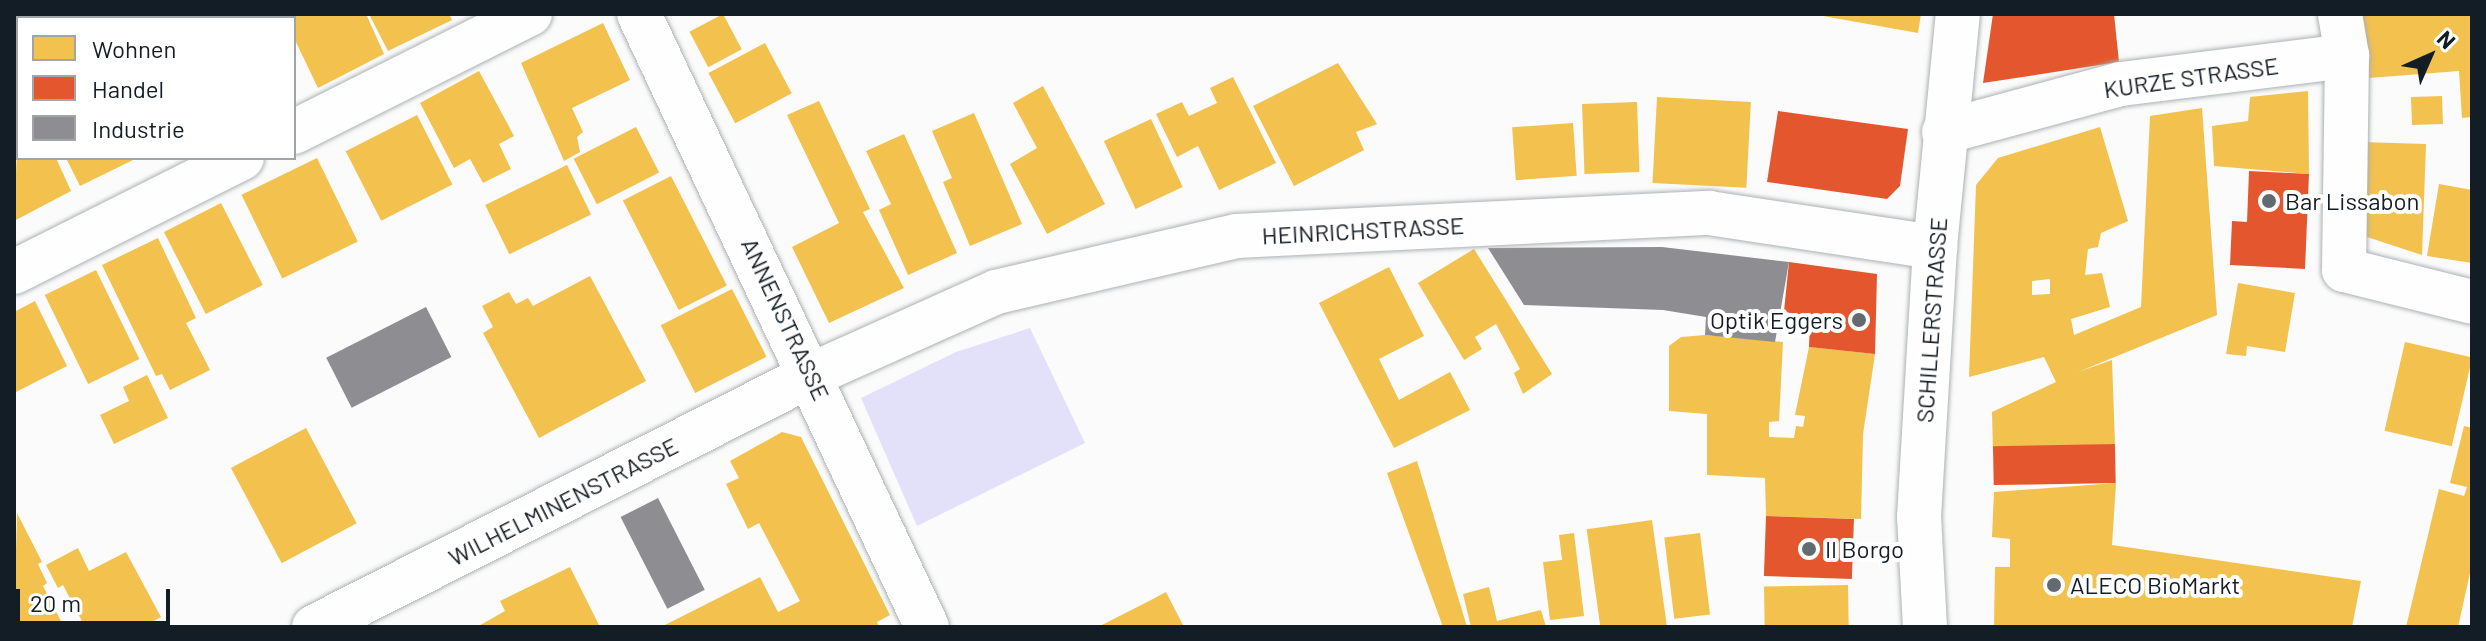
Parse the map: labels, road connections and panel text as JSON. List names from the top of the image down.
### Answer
{
  "streets": {
    "street": [
      "KURZE STRASSE",
      "HEINRICHSTRASSE",
      "ANNENSTRASSE",
      "SCHILLERSTRASSE",
      "WILHELMINENSTRASSE"
    ]
  },
  "crossings": [
    ["KURZE STRASSE", "SCHILLERSTRASSE"],
    ["HEINRICHSTRASSE", "ANNENSTRASSE"],
    ["HEINRICHSTRASSE", "SCHILLERSTRASSE"],
    ["HEINRICHSTRASSE", "WILHELMINENSTRASSE"],
    ["ANNENSTRASSE", "WILHELMINENSTRASSE"]
  ],
  "places": [
    "Bar Lissabon",
    "Optik Eggers",
    "Il Borgo",
    "ALECO BioMarkt"
  ],
  "legend": ["Wohnen", "Handel", "Industrie"],
  "scale_bar": "20 m",
  "north": "top right"
}
